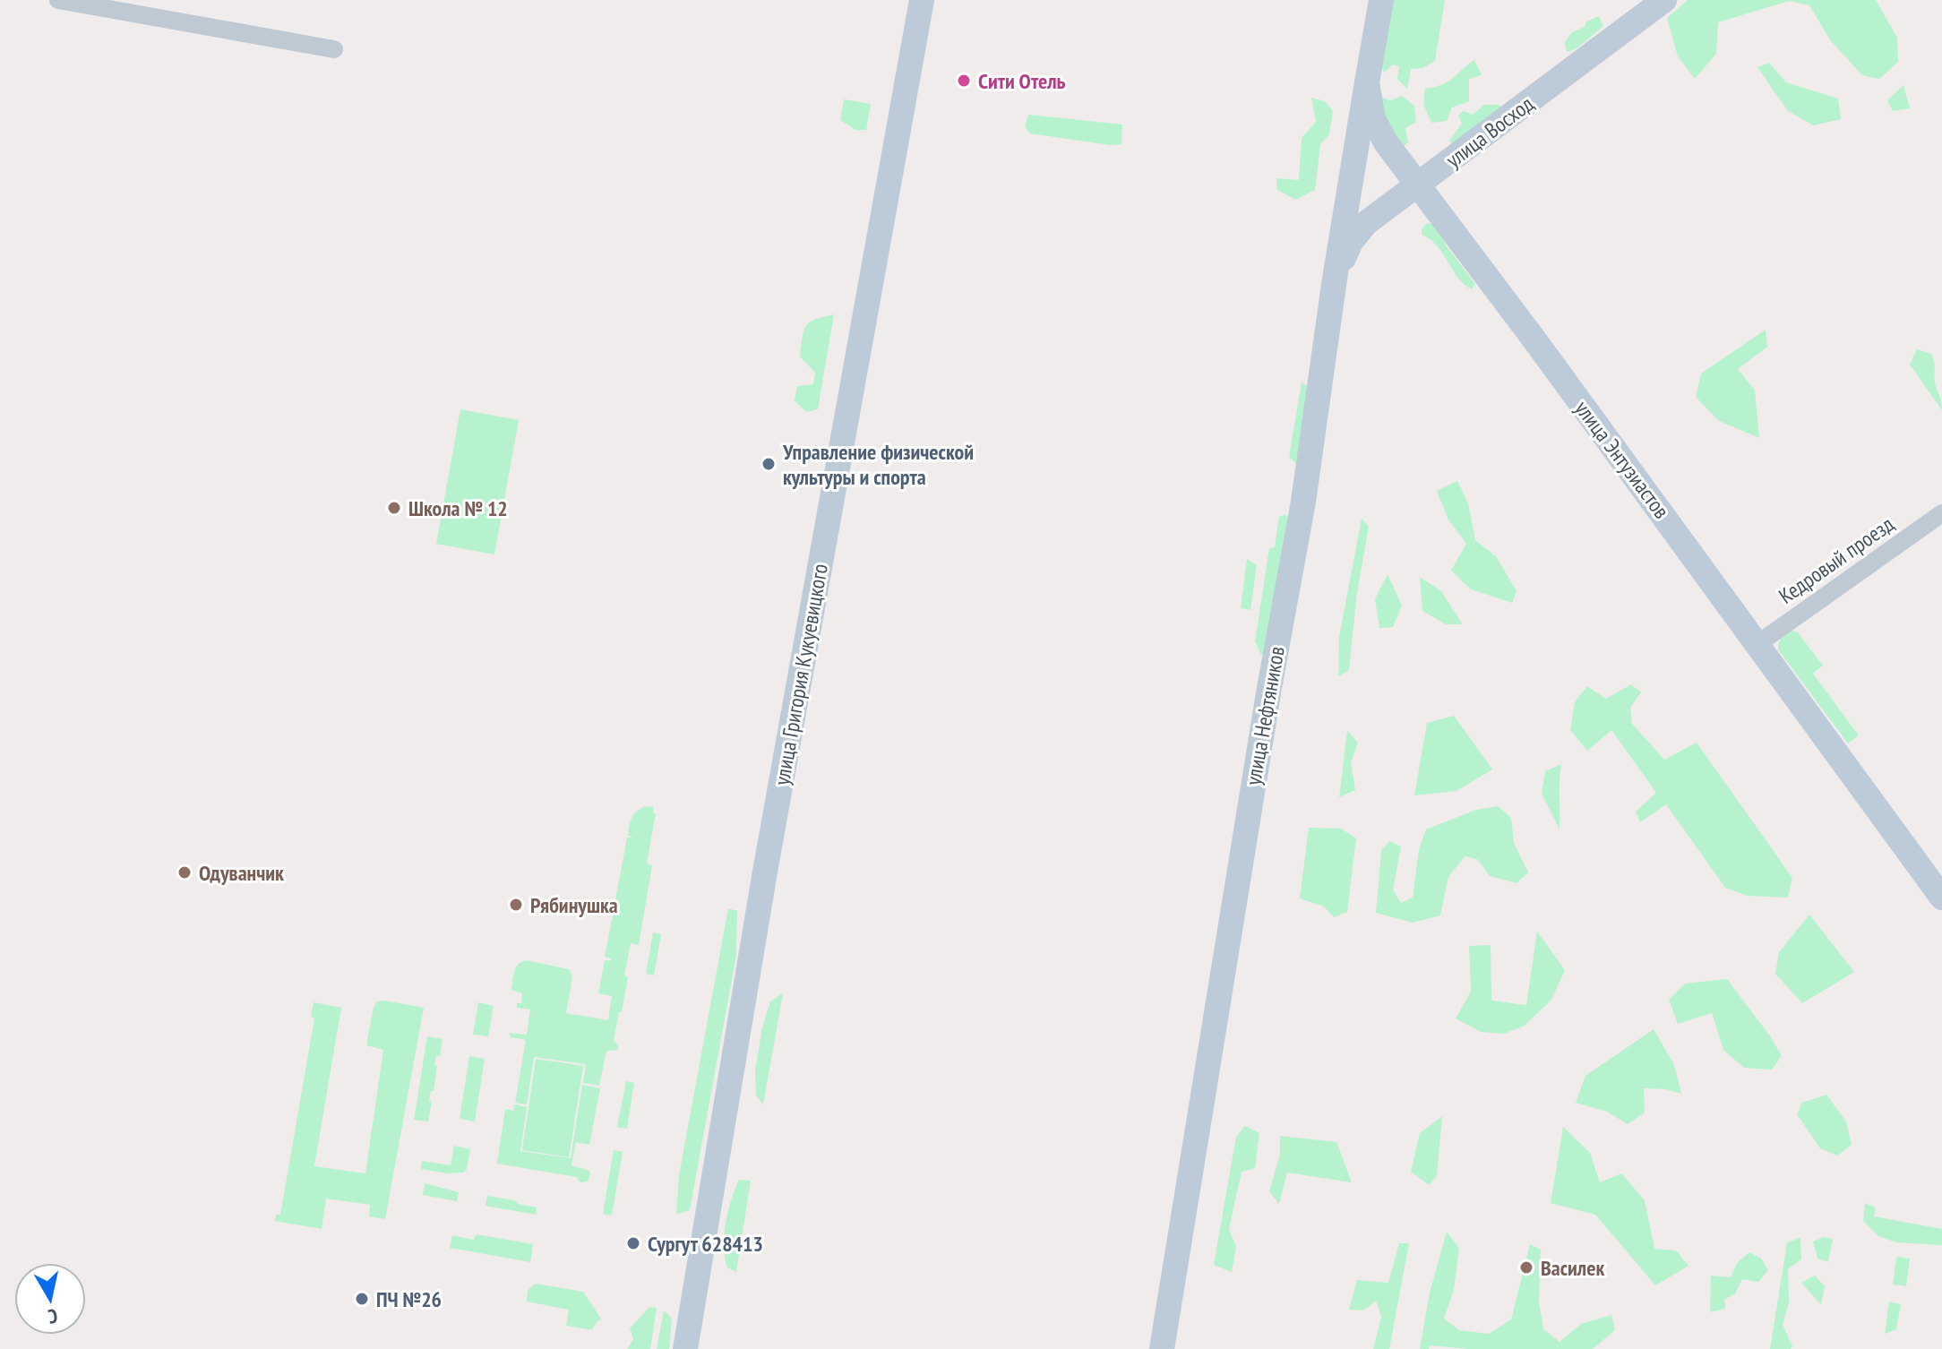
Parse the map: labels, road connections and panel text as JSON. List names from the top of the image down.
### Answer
{
  "streets": {
    "street": [
      "улица Восход",
      "улица Энтузиастов",
      "Кедровый проезд",
      "улица Григория Кукуевицкого",
      "улица Нефтяников"
    ]
  },
  "crossings": [
    ["улица Восход", "улица Энтузиастов"],
    ["улица Восход", "улица Нефтяников"],
    ["улица Энтузиастов", "Кедровый проезд"],
    ["улица Энтузиастов", "улица Нефтяников"]
  ],
  "places": [
    "Сити Отель",
    "Управление физической культуры и спорта",
    "Школа № 12",
    "Одуванчик",
    "Рябинушка",
    "Сургут 628413",
    "Василек",
    "ПЧ №26"
  ],
  "north": "bottom"
}
